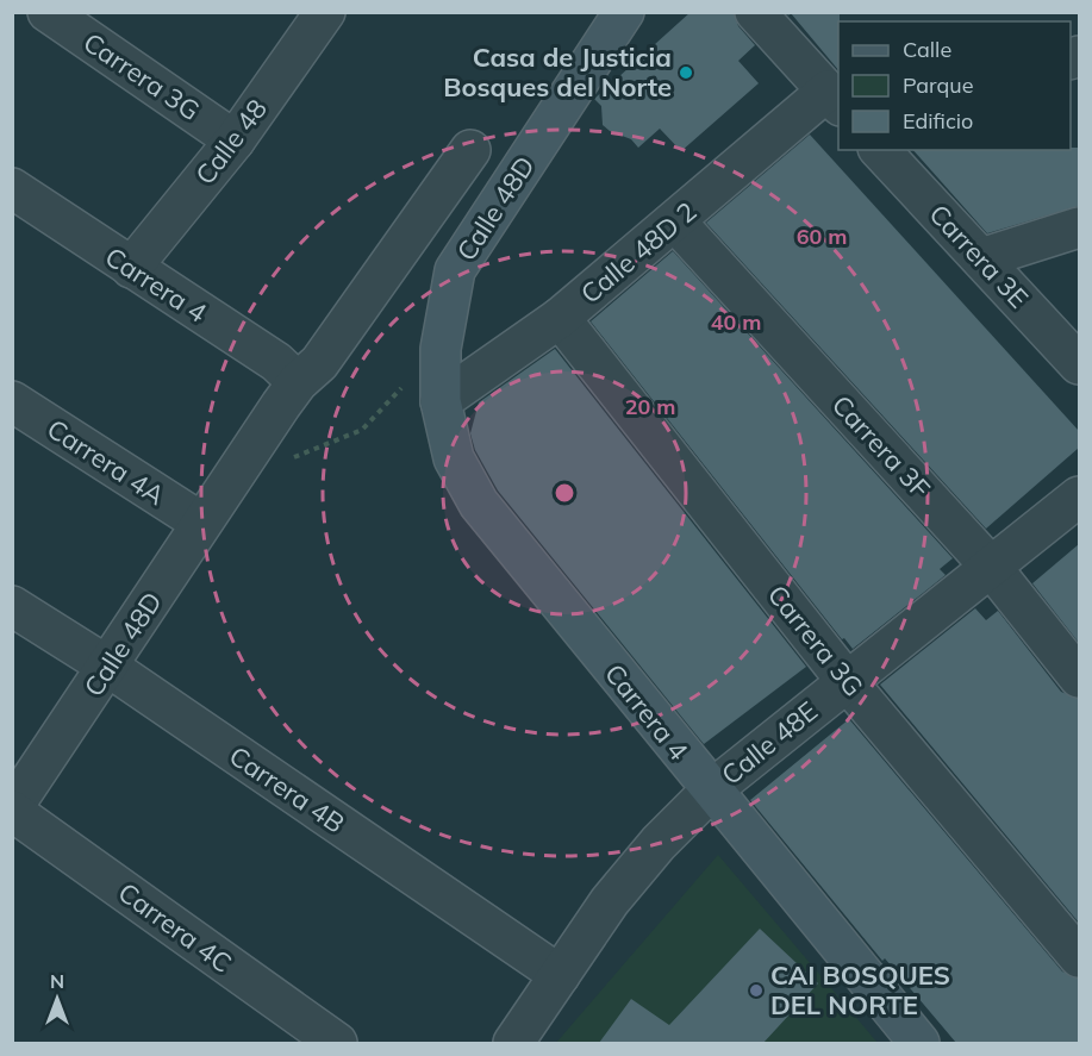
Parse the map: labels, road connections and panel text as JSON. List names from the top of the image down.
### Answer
{
  "streets": {
    "main road": ["Calle 48D", "Carrera 4"],
    "street": [
      "Carrera 3G",
      "Calle 48",
      "Calle 48D 2",
      "Carrera 3E",
      "Carrera 3F",
      "Carrera 4A",
      "Calle 48E",
      "Carrera 4B",
      "Carrera 4C"
    ]
  },
  "crossings": [
    ["Carrera 3G", "Calle 48"],
    ["Carrera 3G", "Calle 48D 2"],
    ["Carrera 3G", "Calle 48E"],
    ["Calle 48", "Carrera 4"],
    ["Calle 48D", "Carrera 4"],
    ["Calle 48D", "Carrera 4A"],
    ["Calle 48D", "Carrera 4B"],
    ["Calle 48D", "Carrera 4C"],
    ["Calle 48D 2", "Carrera 4"],
    ["Calle 48D 2", "Carrera 3F"],
    ["Carrera 4", "Calle 48E"],
    ["Carrera 3F", "Calle 48E"],
    ["Calle 48E", "Carrera 4B"]
  ],
  "places": ["Casa de Justicia Bosques del Norte", "CAI BOSQUES DEL NORTE"],
  "legend": ["Calle", "Parque", "Edificio"],
  "north": "top",
  "rings": ["60 m", "40 m", "20 m"]
}
